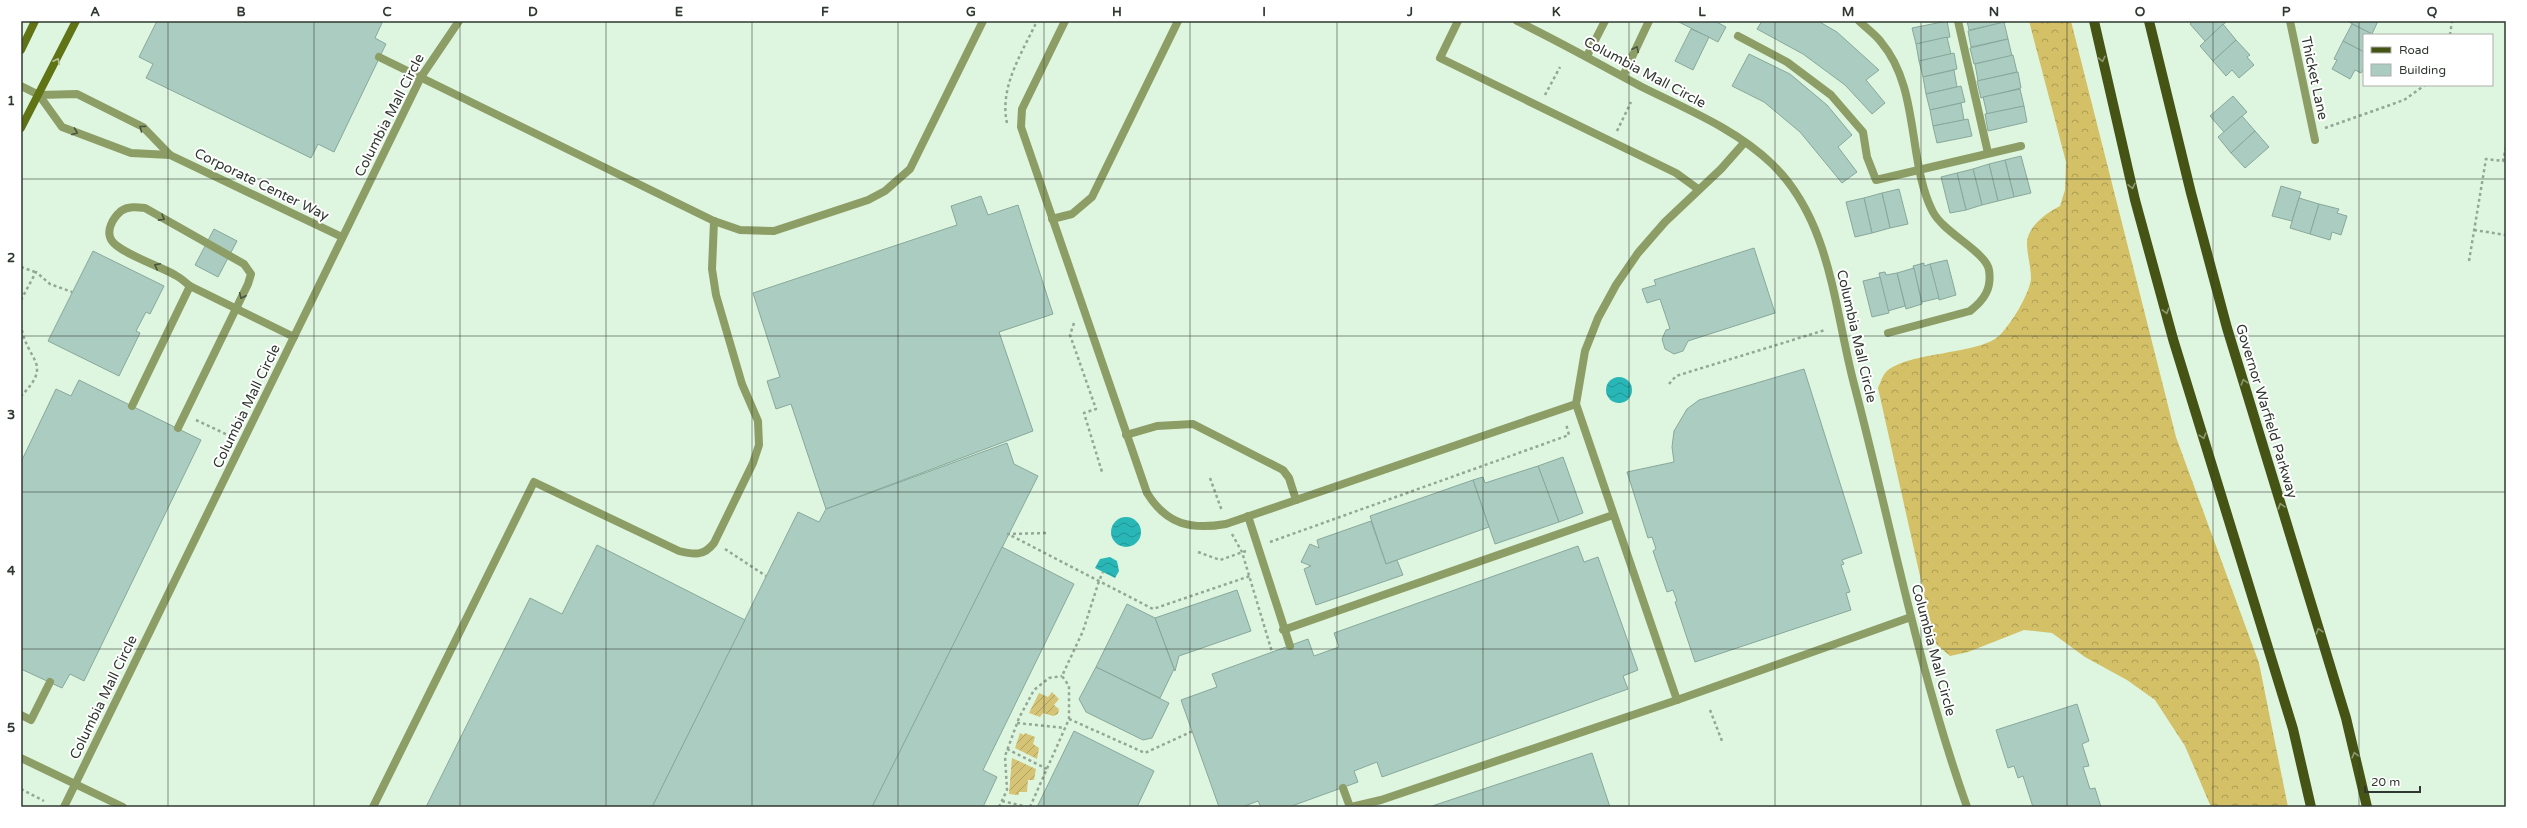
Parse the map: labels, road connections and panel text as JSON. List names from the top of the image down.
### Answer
{
  "streets": {
    "main road": ["Governor Warfield Parkway"],
    "street": ["Columbia Mall Circle", "Thicket Lane", "Corporate Center Way"]
  },
  "crossings": [
    ["Columbia Mall Circle", "Corporate Center Way"]
  ],
  "legend": ["Road", "Building"],
  "scale_bar": "20 m",
  "grid": {
    "columns": [
      "A",
      "B",
      "C",
      "D",
      "E",
      "F",
      "G",
      "H",
      "I",
      "J",
      "K",
      "L",
      "M",
      "N",
      "O",
      "P",
      "Q"
    ],
    "rows": [
      "1",
      "2",
      "3",
      "4",
      "5"
    ]
  }
}
